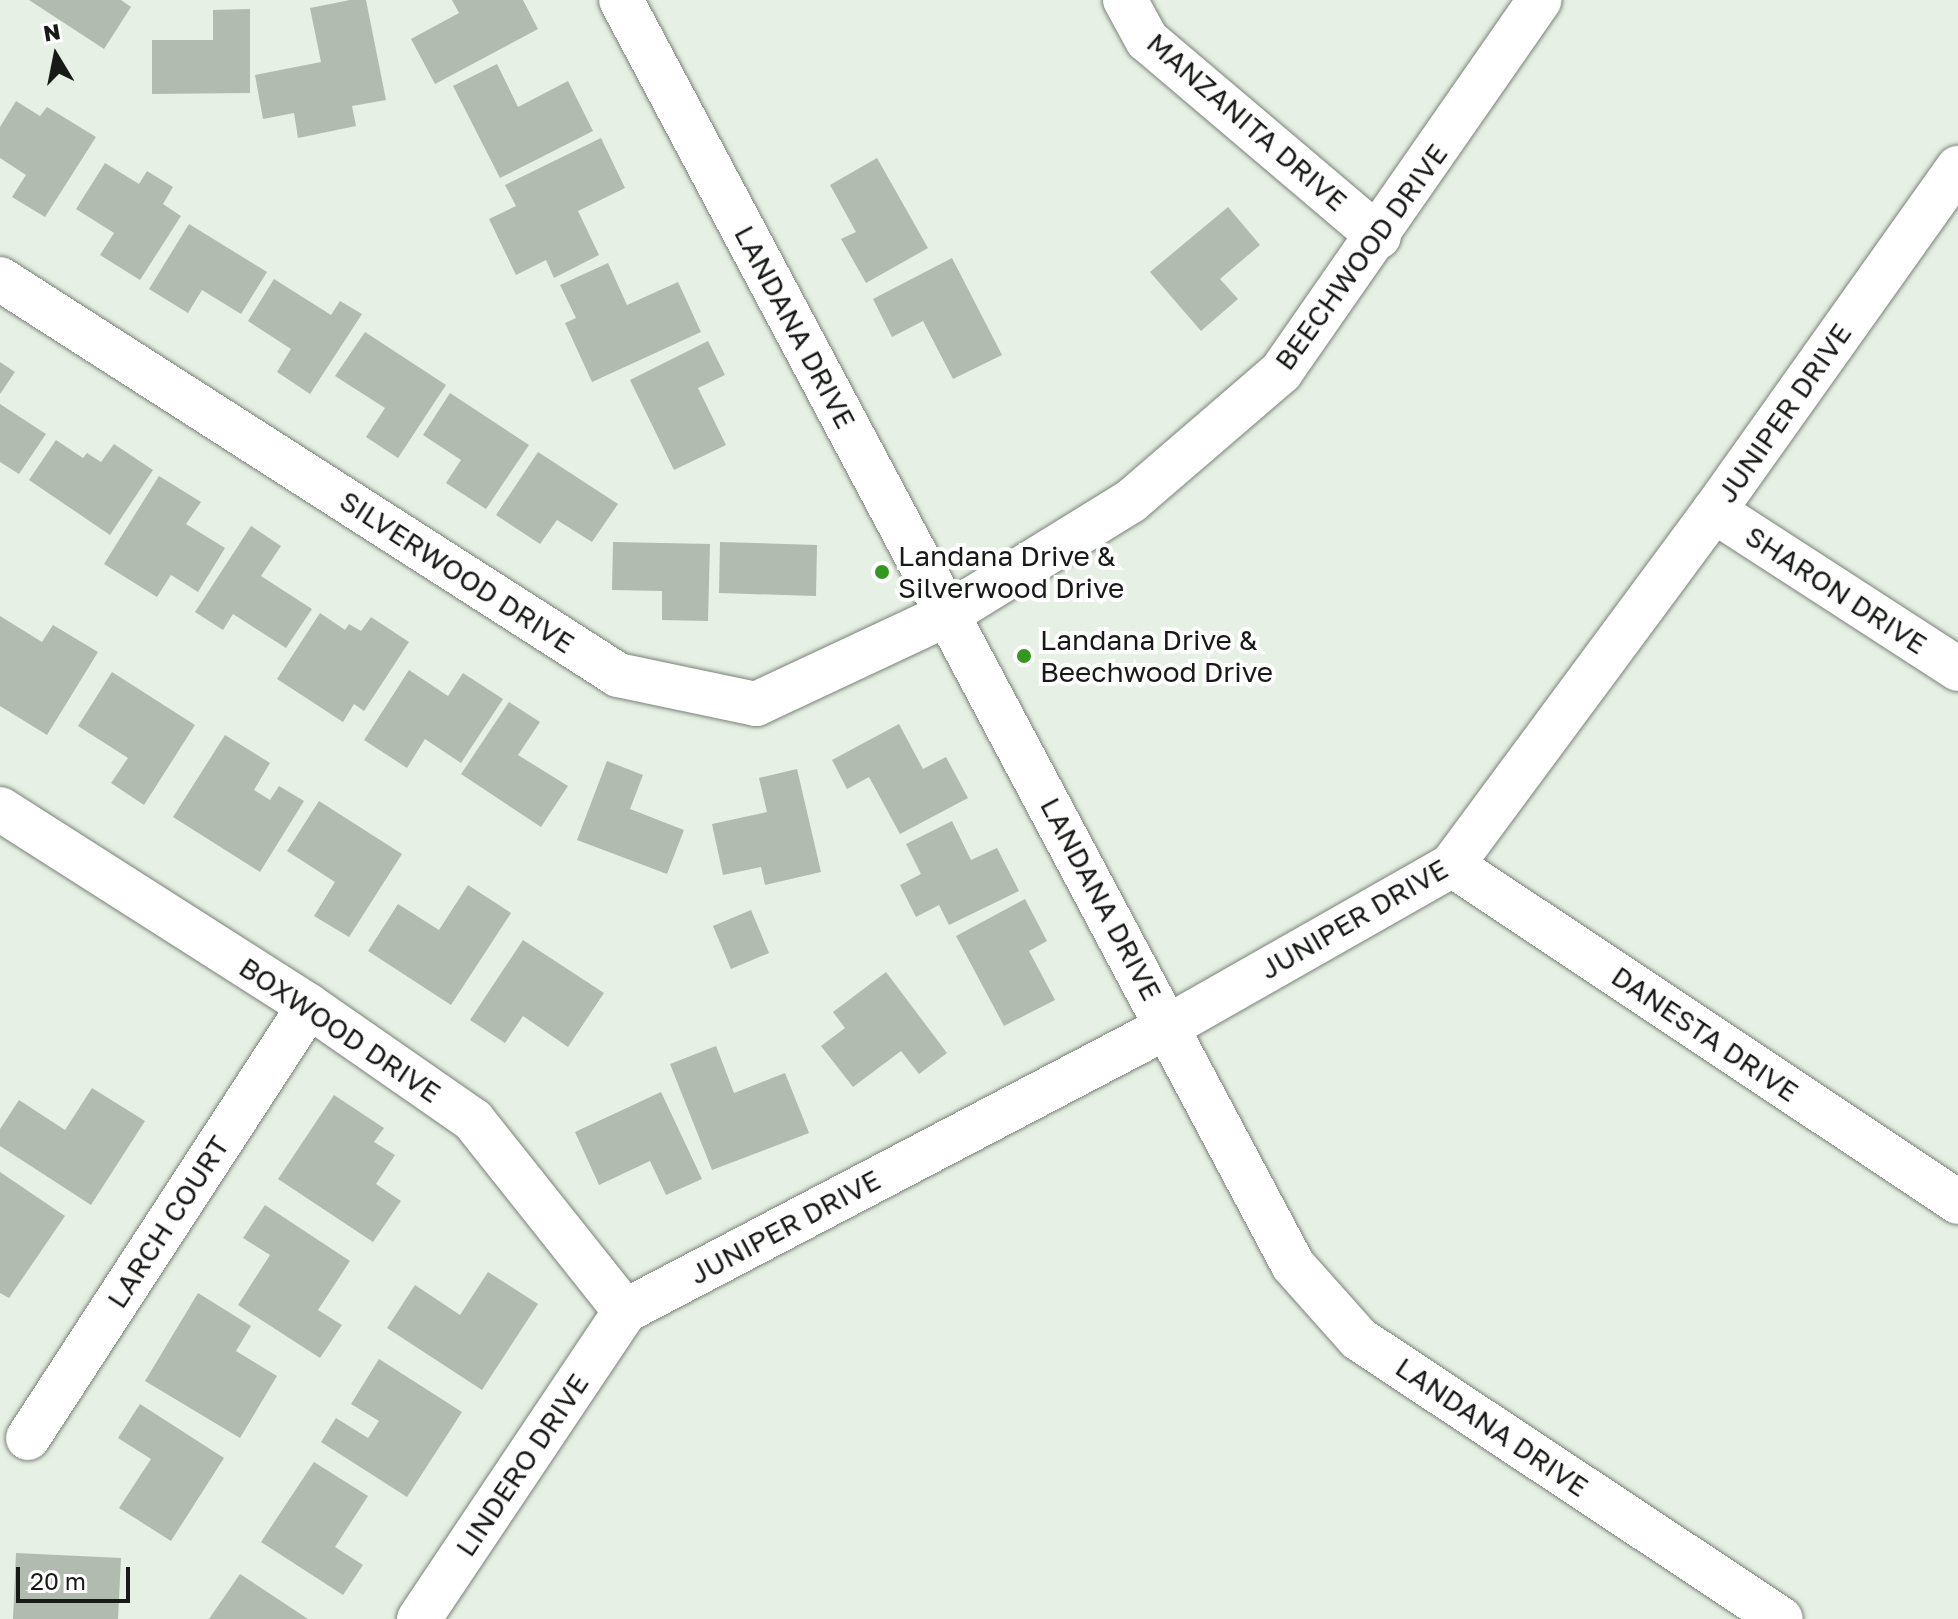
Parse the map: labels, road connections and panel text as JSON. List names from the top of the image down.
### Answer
{
  "streets": {
    "street": [
      "MANZANITA DRIVE",
      "BEECHWOOD DRIVE",
      "LANDANA DRIVE",
      "JUNIPER DRIVE",
      "SILVERWOOD DRIVE",
      "SHARON DRIVE",
      "BOXWOOD DRIVE",
      "DANESTA DRIVE",
      "LARCH COURT",
      "LINDERO DRIVE"
    ]
  },
  "crossings": [
    ["MANZANITA DRIVE", "BEECHWOOD DRIVE"],
    ["BEECHWOOD DRIVE", "LANDANA DRIVE"],
    ["BEECHWOOD DRIVE", "SILVERWOOD DRIVE"],
    ["LANDANA DRIVE", "JUNIPER DRIVE"],
    ["LANDANA DRIVE", "SILVERWOOD DRIVE"],
    ["JUNIPER DRIVE", "SHARON DRIVE"],
    ["JUNIPER DRIVE", "BOXWOOD DRIVE"],
    ["JUNIPER DRIVE", "DANESTA DRIVE"],
    ["JUNIPER DRIVE", "LINDERO DRIVE"],
    ["BOXWOOD DRIVE", "LARCH COURT"],
    ["BOXWOOD DRIVE", "LINDERO DRIVE"]
  ],
  "places": ["Landana Drive & Silverwood Drive", "Landana Drive & Beechwood Drive"],
  "scale_bar": "20 m",
  "north": "top"
}
